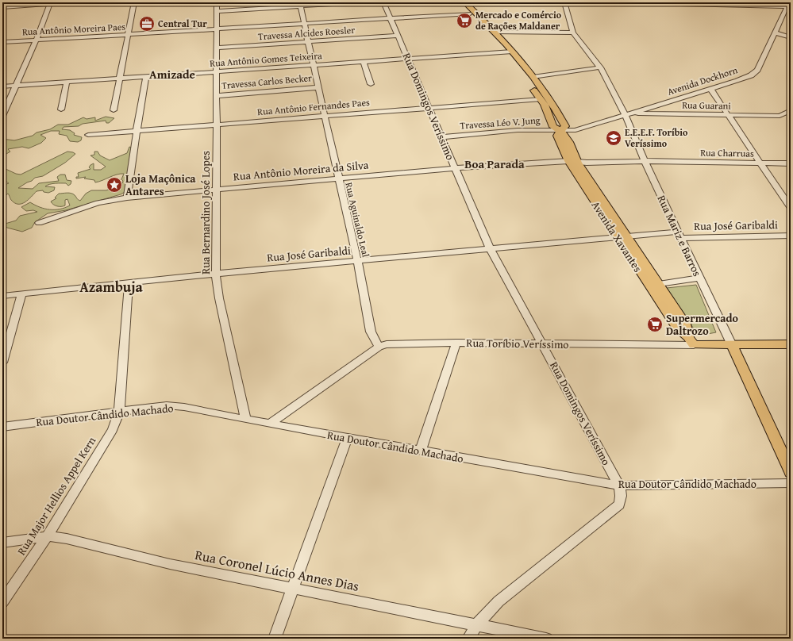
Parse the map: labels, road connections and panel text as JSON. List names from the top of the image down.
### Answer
{
  "streets": {
    "main road": ["Rua Mariz e Barros", "Avenida Xavantes", "Rua Toríbio Veríssimo"],
    "street": [
      "Rua Antônio Moreira Paes",
      "Travessa Alcides Roesler",
      "Rua Antônio Gomes Teixeira",
      "Avenida Dockhorn",
      "Travessa Carlos Becker",
      "Rua Guarani",
      "Rua Domingos Veríssimo",
      "Rua Antônio Fernandes Paes",
      "Travessa Léo V. Jung",
      "Rua Charruas",
      "Rua Antônio Moreira da Silva",
      "Rua Bernardino José Lopes",
      "Rua Aguinaldo Leal",
      "Rua José Garibaldi",
      "Rua Doutor Cândido Machado",
      "Rua Major Hellios Appel Kern",
      "Rua Coronel Lúcio Annes Dias"
    ]
  },
  "crossings": [
    ["Rua Antônio Moreira Paes", "Rua Domingos Veríssimo"],
    ["Rua Antônio Moreira Paes", "Rua Bernardino José Lopes"],
    ["Rua Antônio Moreira Paes", "Rua Aguinaldo Leal"],
    ["Rua Antônio Moreira Paes", "Avenida Xavantes"],
    ["Travessa Alcides Roesler", "Rua Domingos Veríssimo"],
    ["Travessa Alcides Roesler", "Rua Bernardino José Lopes"],
    ["Travessa Alcides Roesler", "Rua Aguinaldo Leal"],
    ["Rua Antônio Gomes Teixeira", "Rua Domingos Veríssimo"],
    ["Rua Antônio Gomes Teixeira", "Rua Bernardino José Lopes"],
    ["Rua Antônio Gomes Teixeira", "Rua Aguinaldo Leal"],
    ["Rua Antônio Gomes Teixeira", "Avenida Xavantes"],
    ["Avenida Dockhorn", "Rua Guarani"],
    ["Avenida Dockhorn", "Travessa Léo V. Jung"],
    ["Avenida Dockhorn", "Rua Mariz e Barros"],
    ["Avenida Dockhorn", "Avenida Xavantes"],
    ["Travessa Carlos Becker", "Rua Bernardino José Lopes"],
    ["Travessa Carlos Becker", "Rua Aguinaldo Leal"],
    ["Rua Domingos Veríssimo", "Rua Antônio Fernandes Paes"],
    ["Rua Domingos Veríssimo", "Travessa Léo V. Jung"],
    ["Rua Domingos Veríssimo", "Rua Antônio Moreira da Silva"],
    ["Rua Domingos Veríssimo", "Rua José Garibaldi"],
    ["Rua Domingos Veríssimo", "Rua Toríbio Veríssimo"],
    ["Rua Domingos Veríssimo", "Rua Doutor Cândido Machado"],
    ["Rua Domingos Veríssimo", "Rua Coronel Lúcio Annes Dias"],
    ["Rua Antônio Fernandes Paes", "Rua Bernardino José Lopes"],
    ["Rua Antônio Fernandes Paes", "Rua Aguinaldo Leal"],
    ["Rua Antônio Fernandes Paes", "Avenida Xavantes"],
    ["Travessa Léo V. Jung", "Avenida Xavantes"],
    ["Rua Charruas", "Rua Antônio Moreira da Silva"],
    ["Rua Charruas", "Rua Mariz e Barros"],
    ["Rua Charruas", "Avenida Xavantes"],
    ["Rua Antônio Moreira da Silva", "Rua Bernardino José Lopes"],
    ["Rua Antônio Moreira da Silva", "Rua Aguinaldo Leal"],
    ["Rua Antônio Moreira da Silva", "Avenida Xavantes"],
    ["Rua Bernardino José Lopes", "Rua José Garibaldi"],
    ["Rua Bernardino José Lopes", "Rua Doutor Cândido Machado"],
    ["Rua Aguinaldo Leal", "Rua José Garibaldi"],
    ["Rua Aguinaldo Leal", "Rua Toríbio Veríssimo"],
    ["Rua José Garibaldi", "Rua Mariz e Barros"],
    ["Rua José Garibaldi", "Avenida Xavantes"],
    ["Rua José Garibaldi", "Rua Major Hellios Appel Kern"],
    ["Rua Mariz e Barros", "Rua Toríbio Veríssimo"],
    ["Avenida Xavantes", "Rua Toríbio Veríssimo"],
    ["Rua Toríbio Veríssimo", "Rua Doutor Cândido Machado"],
    ["Rua Doutor Cândido Machado", "Rua Major Hellios Appel Kern"],
    ["Rua Major Hellios Appel Kern", "Rua Coronel Lúcio Annes Dias"]
  ],
  "districts": ["Amizade", "Boa Parada", "Azambuja"],
  "places": {
    "supermarket": ["Mercado e Comércio de Rações Maldaner", "Supermercado Daltrozo"],
    "office": ["Central Tur"],
    "school or university": ["E.E.E.F. Toríbio Veríssimo"],
    "place": ["Loja Maçônica Antares"]
  }
}
